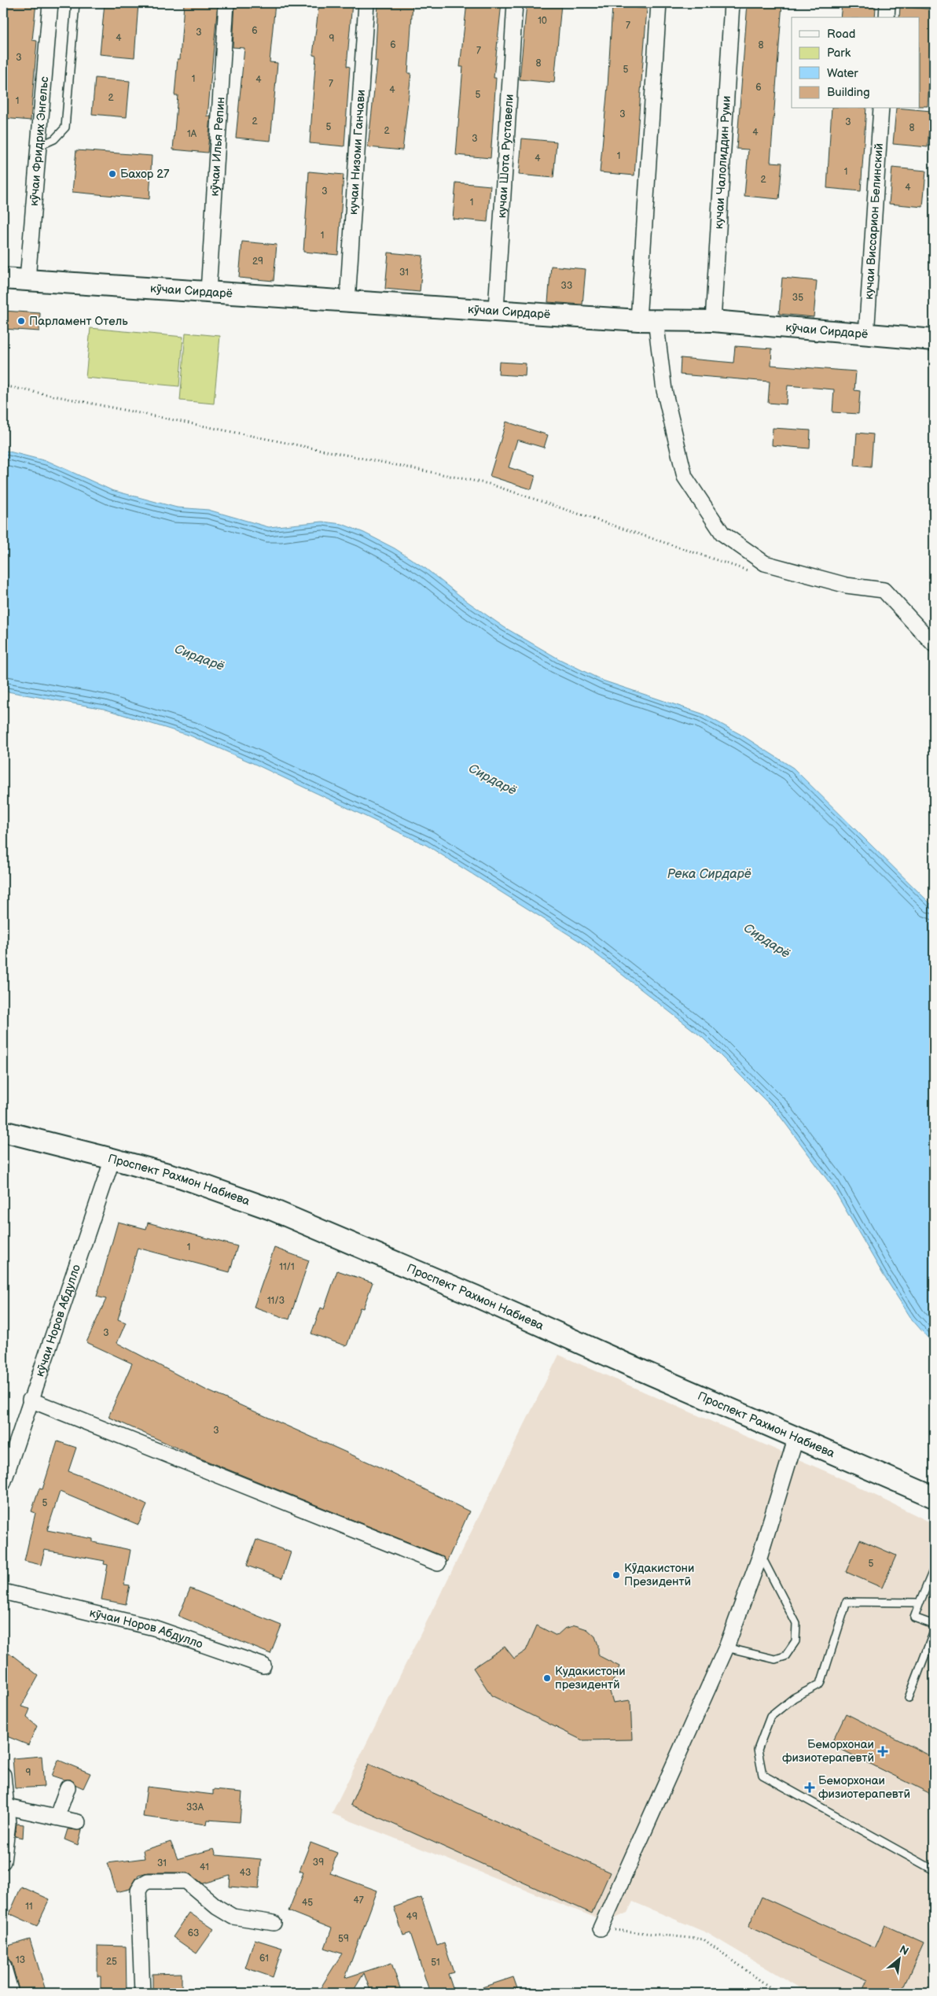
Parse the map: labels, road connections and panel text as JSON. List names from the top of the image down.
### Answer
{
  "streets": {
    "main road": ["кӯчаи Сирдарё", "Проспект Рахмон Набиева"],
    "street": [
      "кӯчаи Фридрих Энгельс",
      "кӯчаи Илья Репин",
      "кучаи Низоми Ганчави",
      "кучаи Шота Руставели",
      "кучаи Чалолиддин Руми",
      "кучаи Виссарион Белинский",
      "кӯчаи Норов Абдулло"
    ]
  },
  "crossings": [
    ["кӯчаи Фридрих Энгельс", "кӯчаи Сирдарё"],
    ["кӯчаи Илья Репин", "кӯчаи Сирдарё"],
    ["кучаи Низоми Ганчави", "кӯчаи Сирдарё"],
    ["кучаи Шота Руставели", "кӯчаи Сирдарё"],
    ["кучаи Чалолиддин Руми", "кӯчаи Сирдарё"],
    ["кучаи Виссарион Белинский", "кӯчаи Сирдарё"],
    ["Проспект Рахмон Набиева", "кӯчаи Норов Абдулло"]
  ],
  "water": ["Сирдарё", "Река Сирдарё"],
  "places": {
    "other": [
      "Бахор 27",
      "Парламент Отель",
      "Кӯдакистони Президентӣ",
      "Кудакистони президентй"
    ],
    "health": ["Беморхонаи физиотерапевтй", "Беморхонаи физиотерапевтӣ"]
  },
  "house_numbers": [
    "10",
    "7",
    "6",
    "3",
    "4",
    "9",
    "6",
    "8",
    "7",
    "3",
    "8",
    "5",
    "1",
    "4",
    "7",
    "6",
    "4",
    "5",
    "2",
    "1",
    "3",
    "2",
    "3",
    "5",
    "8",
    "2",
    "4",
    "1А",
    "3",
    "1",
    "4",
    "1",
    "2",
    "4",
    "3",
    "1",
    "1",
    "29",
    "31",
    "33",
    "35",
    "1",
    "11/1",
    "11/3",
    "3",
    "3",
    "5",
    "5",
    "9",
    "33А",
    "39",
    "31",
    "41",
    "43",
    "47",
    "45",
    "11",
    "49",
    "63",
    "59",
    "61",
    "13",
    "25",
    "51"
  ],
  "legend": [
    "Road",
    "Park",
    "Water",
    "Building"
  ],
  "north": "top right"
}
